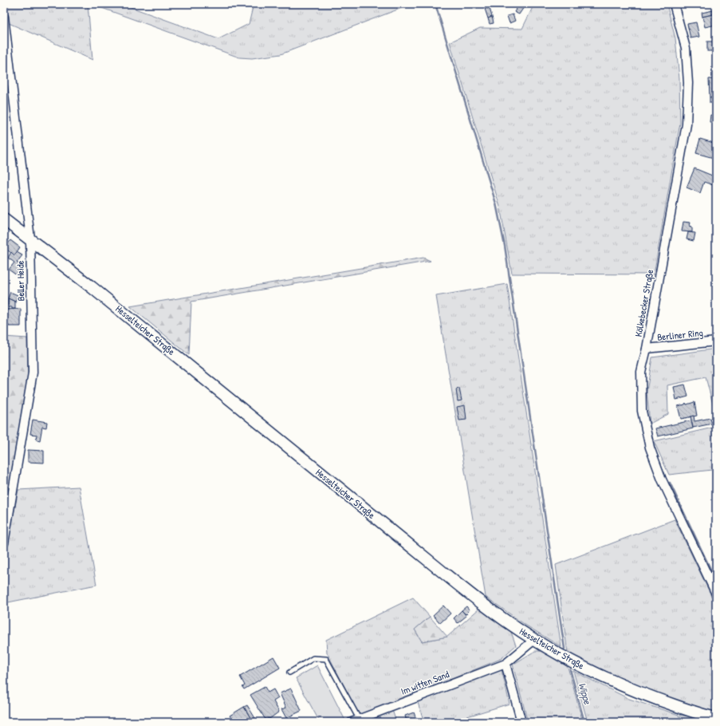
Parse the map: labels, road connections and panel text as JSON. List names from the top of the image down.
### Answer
{
  "streets": {
    "street": [
      "Beller Heide",
      "Kölkebecker Straße",
      "Hesselteicher Straße",
      "Berliner Ring",
      "Im witten Sand"
    ]
  },
  "crossings": [
    ["Beller Heide", "Hesselteicher Straße"],
    ["Kölkebecker Straße", "Berliner Ring"],
    ["Hesselteicher Straße", "Im witten Sand"]
  ],
  "water": ["Wippe"]
}
